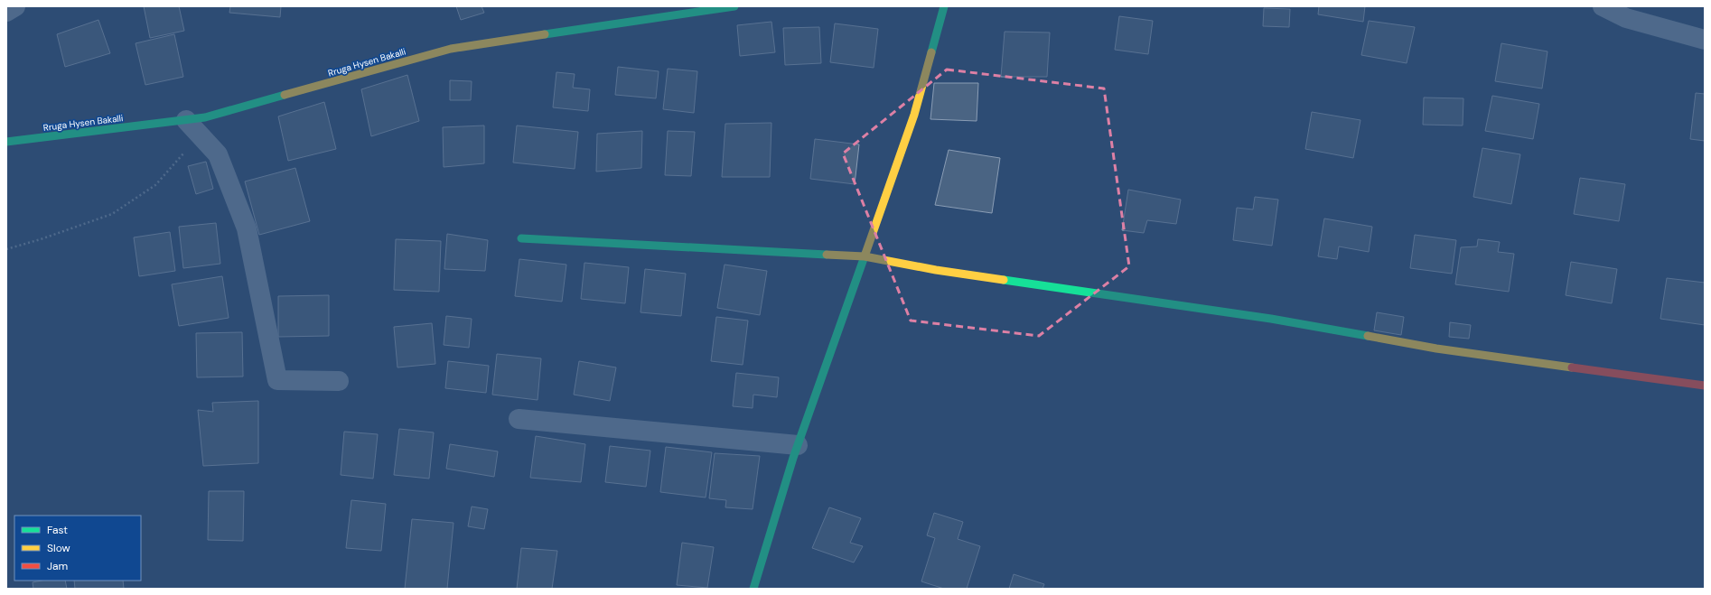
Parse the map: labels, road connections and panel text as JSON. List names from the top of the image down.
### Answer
{
  "streets": {
    "street": ["Rruga Hysen Bakalli"]
  },
  "legend": ["Fast", "Slow", "Jam"]
}
